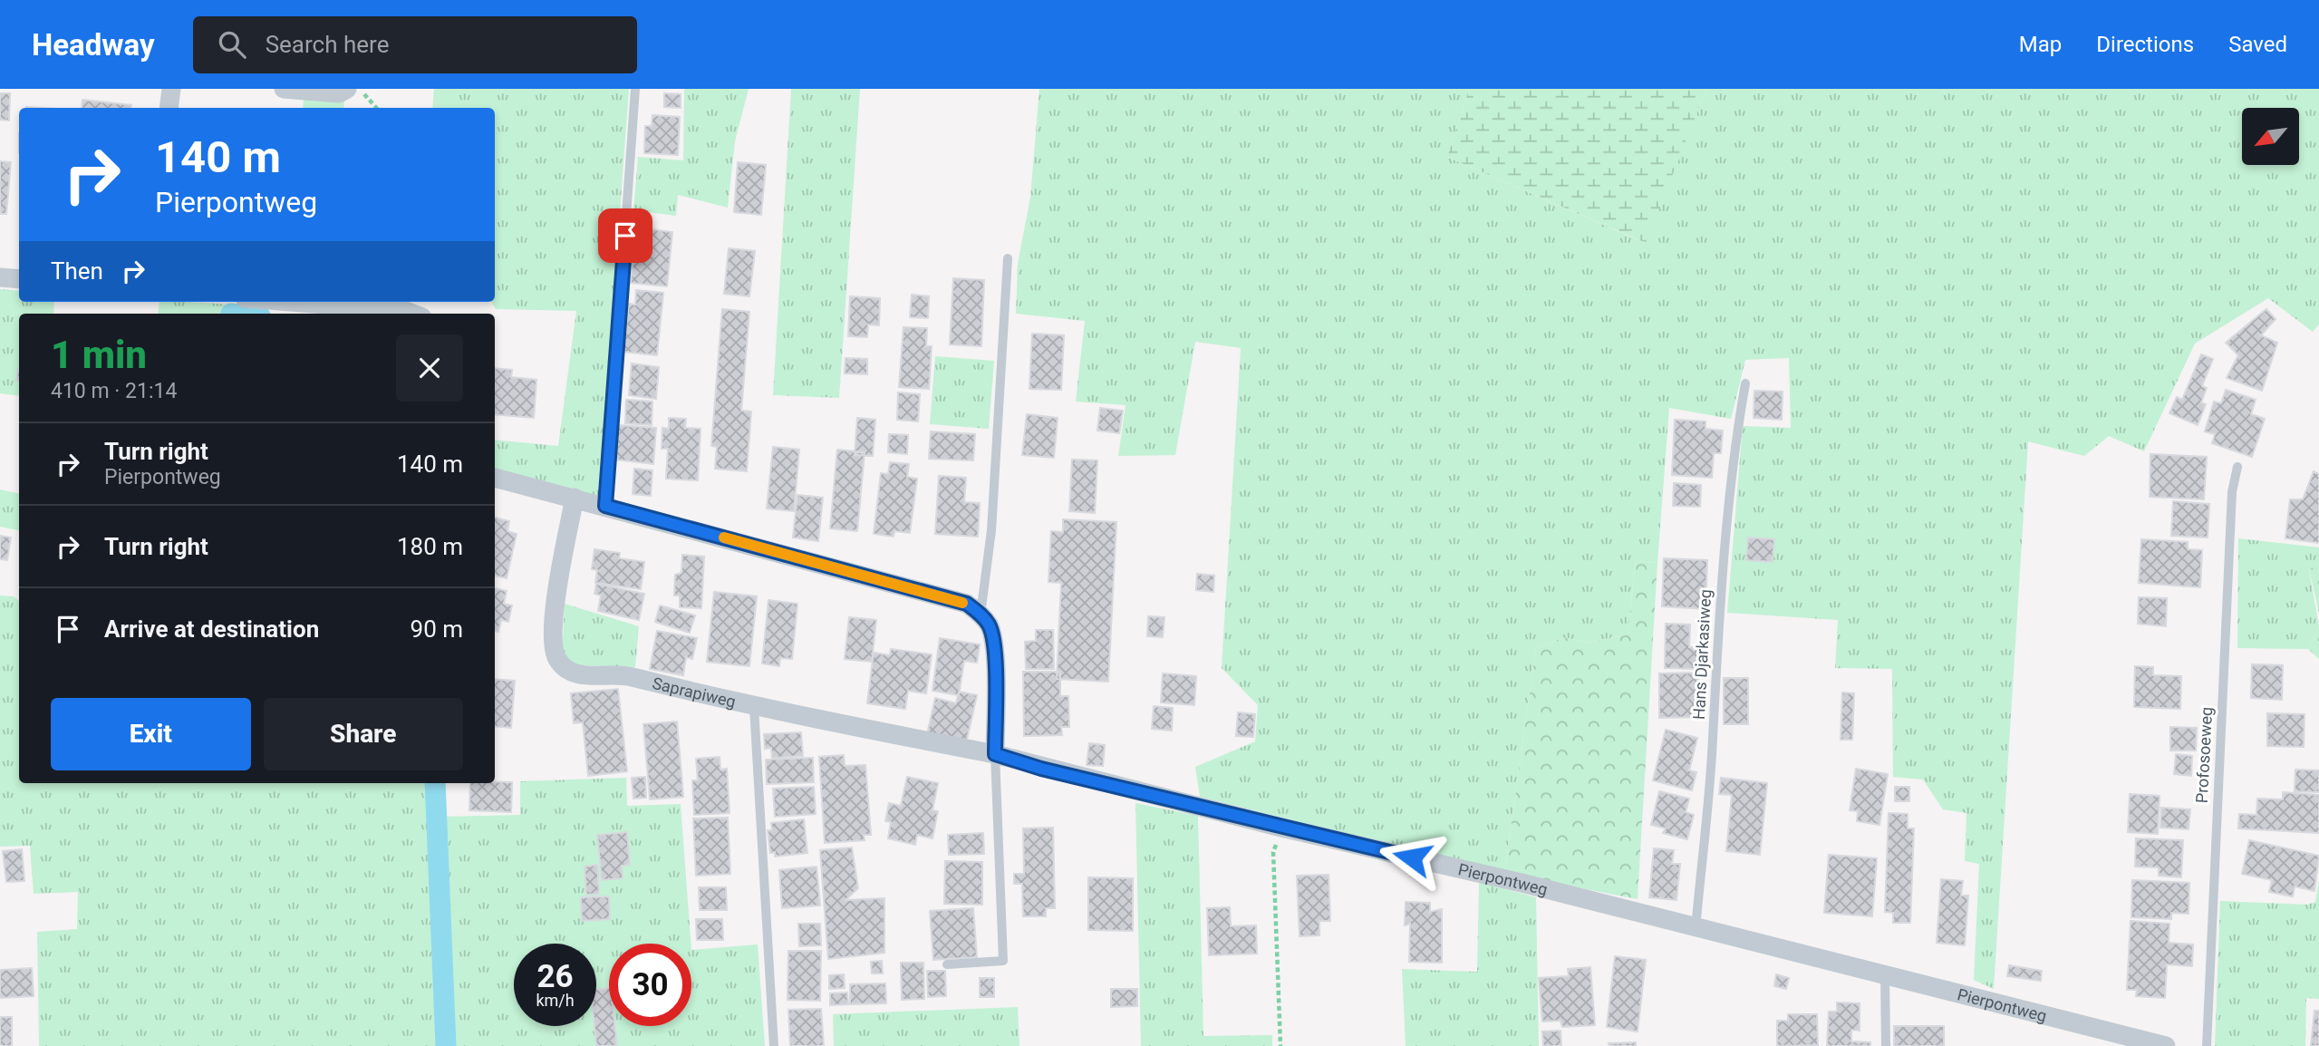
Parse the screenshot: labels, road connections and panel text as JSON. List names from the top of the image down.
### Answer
{
  "streets": {
    "street": ["Saprapiweg", "Pierpontweg"],
    "lane": ["Hans Djarkasiweg", "Profosoeweg"]
  },
  "crossings": [
    ["Hans Djarkasiweg", "Pierpontweg"],
    ["Saprapiweg", "Pierpontweg"]
  ],
  "north": "bottom left",
  "page": {
    "header": "Headway",
    "search": "Search here",
    "nav": ["Map", "Directions", "Saved"],
    "turn": ["140 m", "Pierpontweg"],
    "then": "Then",
    "heading": ["1 min", "410 m · 21:14"],
    "list": [
      {
        "name": "Turn right",
        "note": "Pierpontweg",
        "value": "140 m"
      },
      {
        "name": "Turn right",
        "value": "180 m"
      },
      {
        "name": "Arrive at destination",
        "value": "90 m"
      }
    ],
    "buttons": ["Exit", "Share"],
    "speed": "26 km/h",
    "limit": "30"
  }
}
